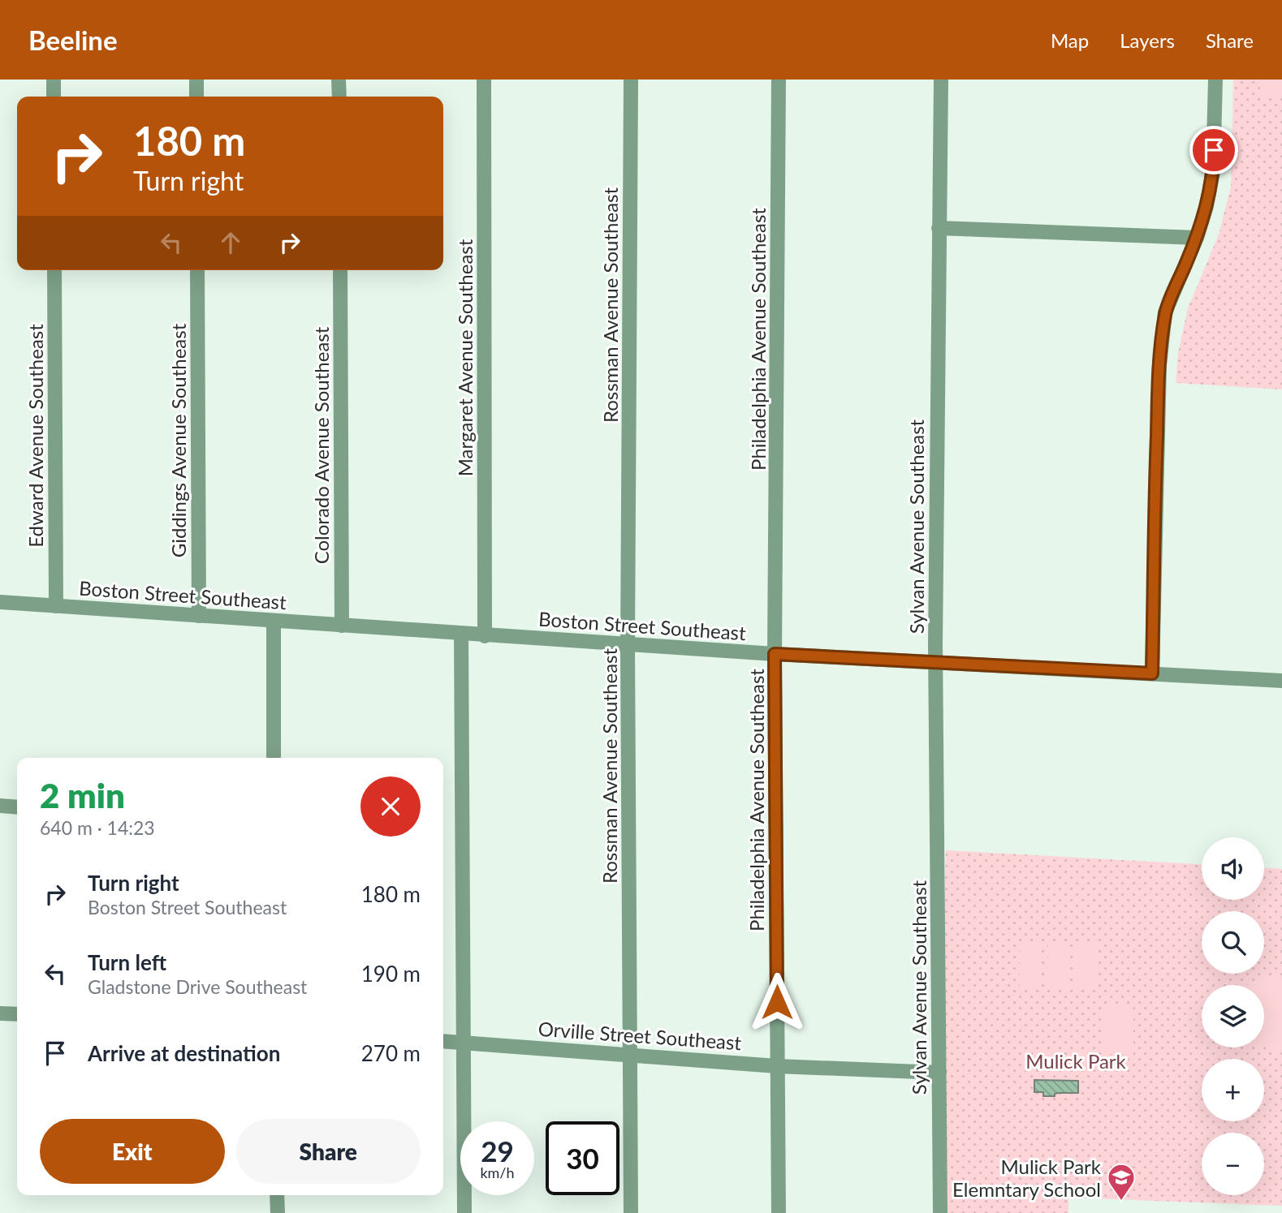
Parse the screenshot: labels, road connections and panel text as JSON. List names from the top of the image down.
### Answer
{
  "streets": {
    "street": [
      "Rossman Avenue Southeast",
      "Philadelphia Avenue Southeast",
      "Margaret Avenue Southeast",
      "Edward Avenue Southeast",
      "Giddings Avenue Southeast",
      "Colorado Avenue Southeast",
      "Sylvan Avenue Southeast",
      "Boston Street Southeast",
      "Orville Street Southeast"
    ]
  },
  "crossings": [
    ["Rossman Avenue Southeast", "Boston Street Southeast"],
    ["Rossman Avenue Southeast", "Orville Street Southeast"],
    ["Philadelphia Avenue Southeast", "Boston Street Southeast"],
    ["Philadelphia Avenue Southeast", "Orville Street Southeast"],
    ["Margaret Avenue Southeast", "Boston Street Southeast"],
    ["Edward Avenue Southeast", "Boston Street Southeast"],
    ["Giddings Avenue Southeast", "Boston Street Southeast"],
    ["Colorado Avenue Southeast", "Boston Street Southeast"],
    ["Sylvan Avenue Southeast", "Boston Street Southeast"],
    ["Sylvan Avenue Southeast", "Orville Street Southeast"]
  ],
  "parks": ["Mulick Park"],
  "places": {
    "school or university": ["Mulick Park Elemntary School"]
  },
  "page": {
    "header": "Beeline",
    "nav": ["Map", "Layers", "Share"],
    "turn": ["180 m", "Turn right"],
    "heading": ["2 min", "640 m · 14:23"],
    "map_buttons": ["+", "−"],
    "list": [
      {
        "name": "Turn right",
        "note": "Boston Street Southeast",
        "value": "180 m"
      },
      {
        "name": "Turn left",
        "note": "Gladstone Drive Southeast",
        "value": "190 m"
      },
      {
        "name": "Arrive at destination",
        "value": "270 m"
      }
    ],
    "buttons": ["Exit", "Share"],
    "speed": "29 km/h",
    "limit": "30"
  }
}
